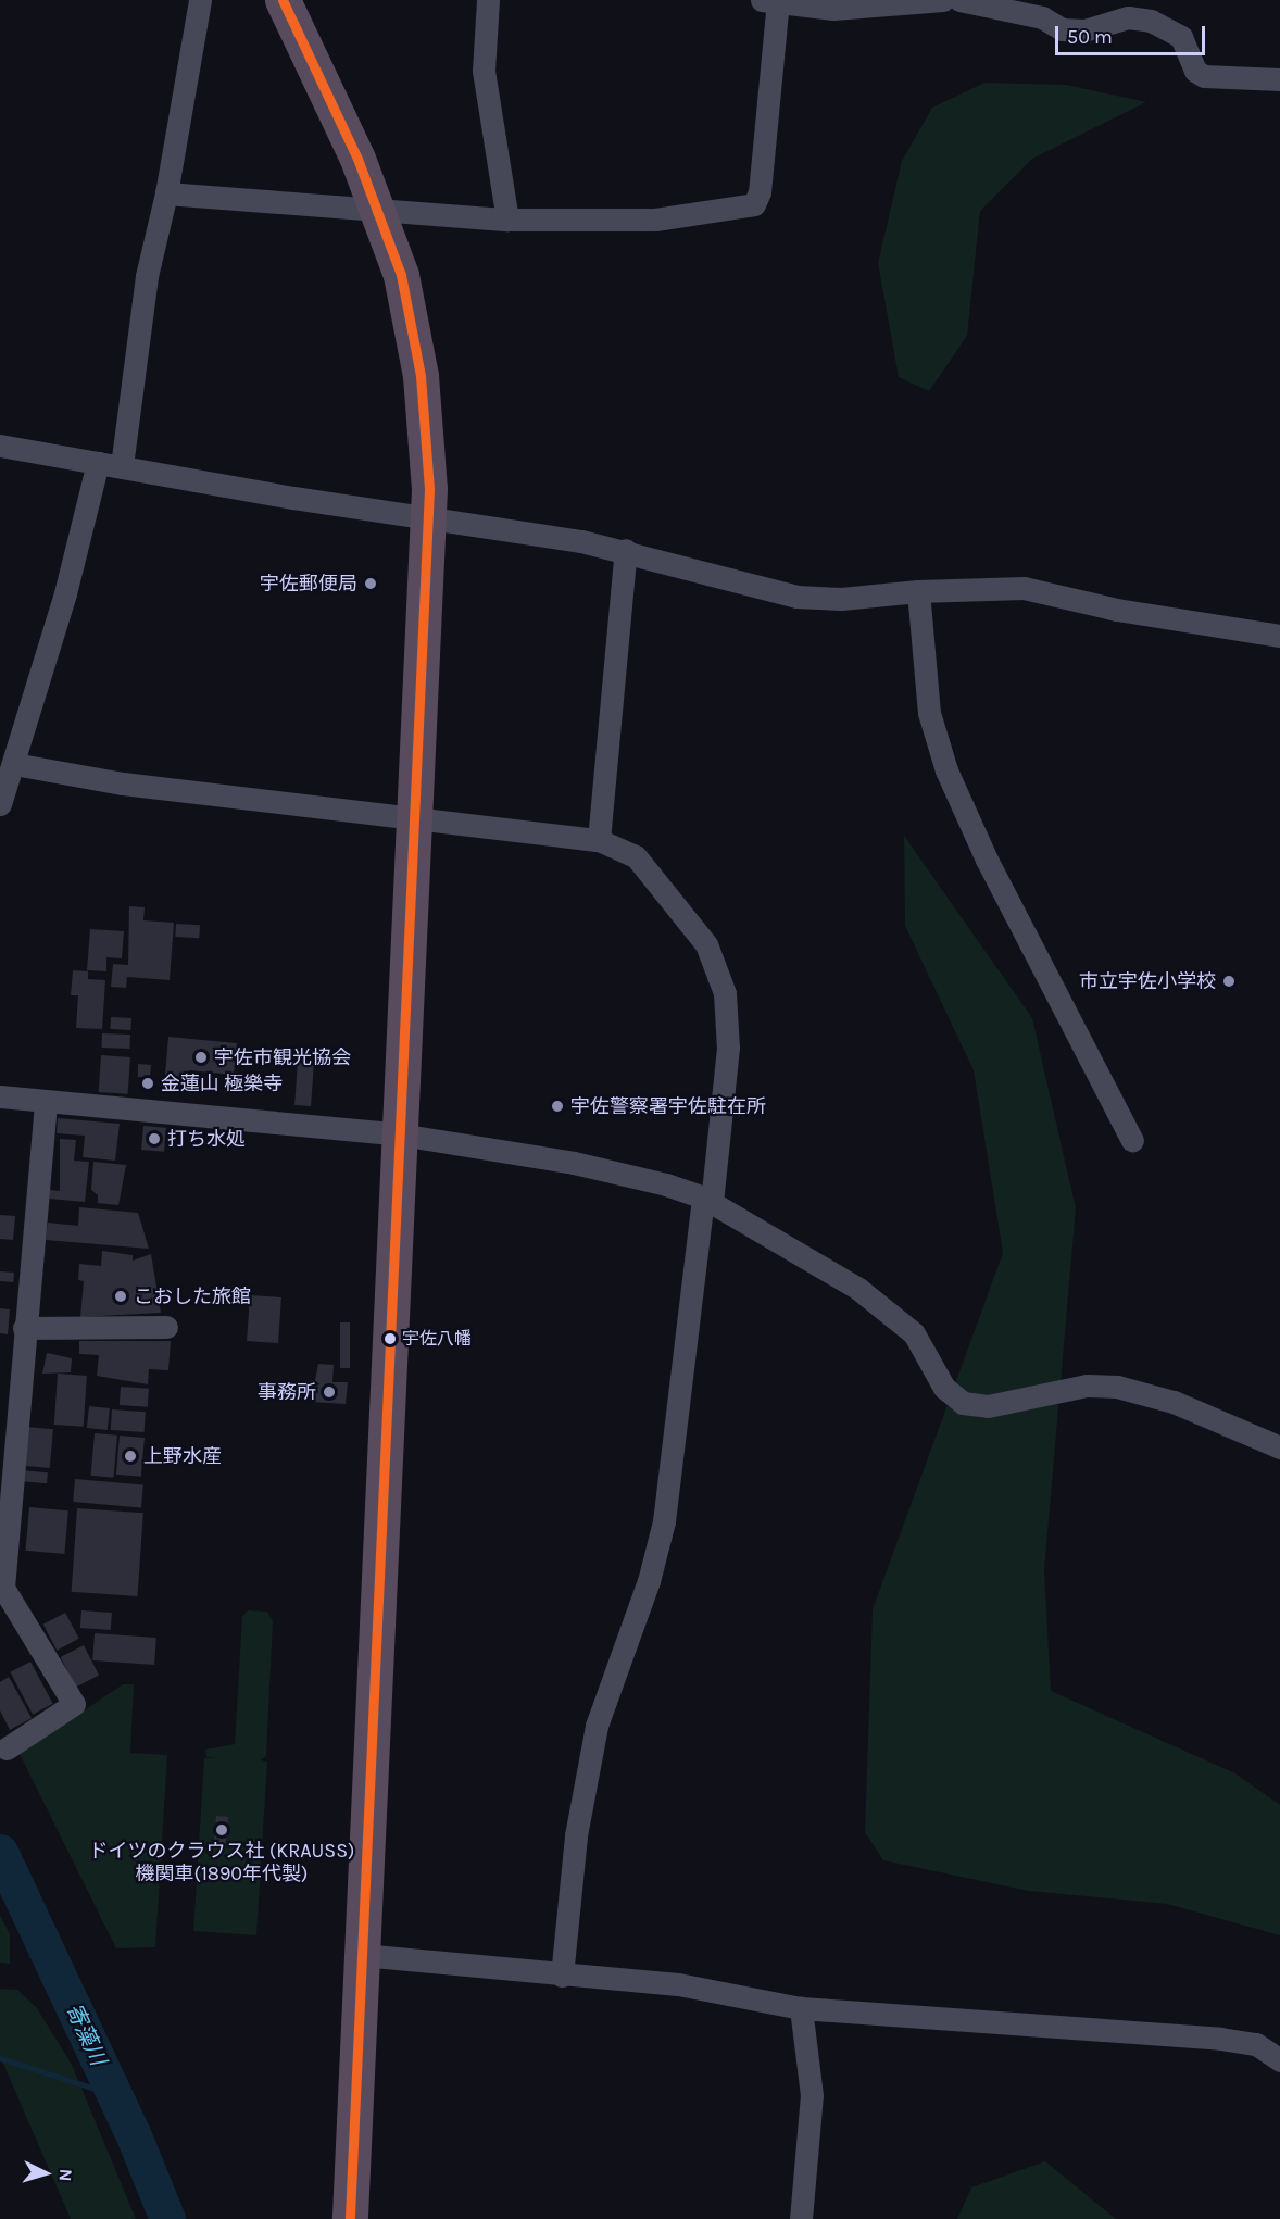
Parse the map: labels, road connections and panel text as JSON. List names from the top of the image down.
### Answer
{
  "water": ["寄藻川"],
  "places": [
    "宇佐郵便局",
    "市立宇佐小学校",
    "宇佐市観光協会",
    "金蓮山 極樂寺",
    "宇佐警察署宇佐駐在所",
    "打ち水処",
    "こおした旅館",
    "宇佐八幡",
    "事務所",
    "上野水産",
    "ドイツのクラウス社 (KRAUSS) 機関車(1890年代製)"
  ],
  "scale_bar": "50 m",
  "north": "right"
}
